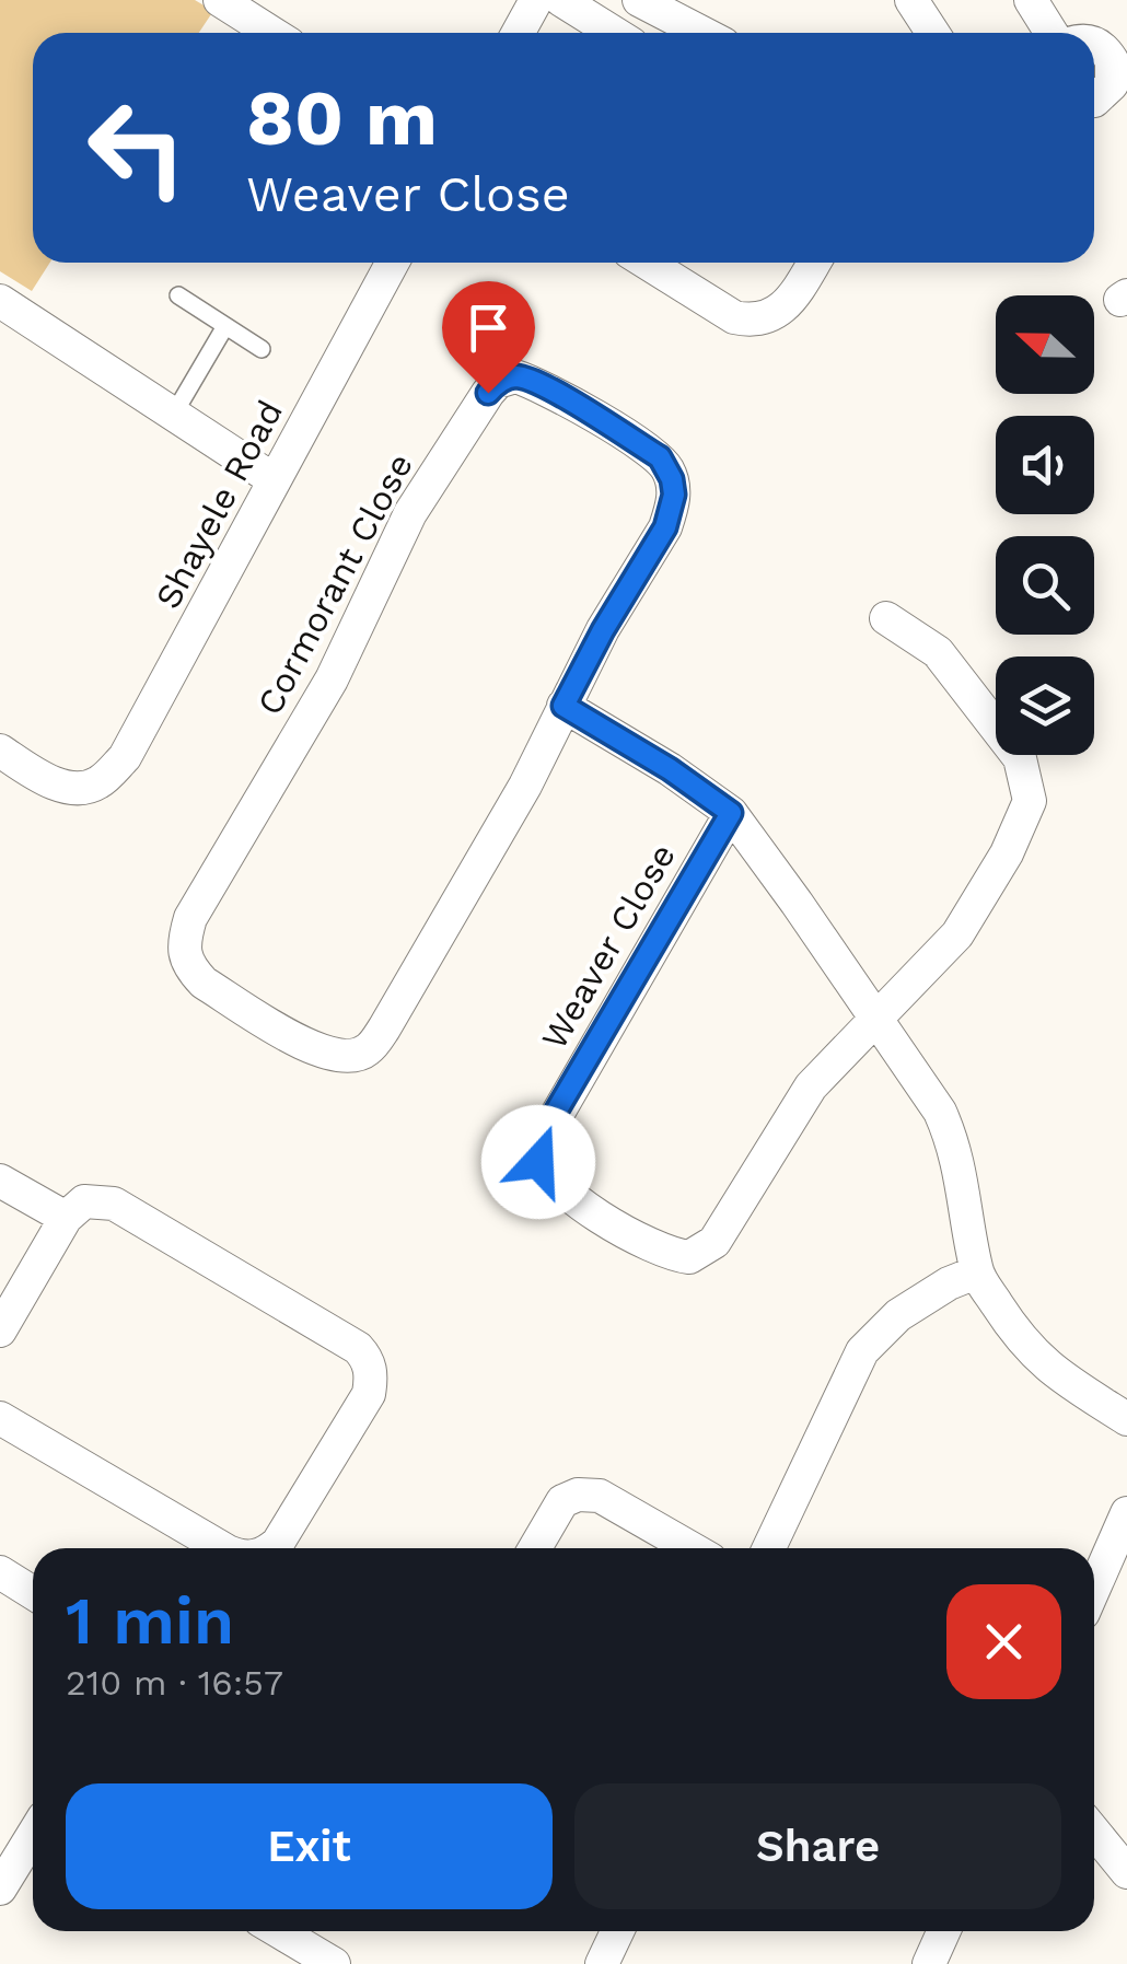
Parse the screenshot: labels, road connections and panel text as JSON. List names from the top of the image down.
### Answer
{
  "streets": {
    "street": ["Shayele Road", "Cormorant Close", "Weaver Close"]
  },
  "north": "left",
  "page": {
    "turn": ["80 m", "Weaver Close"],
    "heading": ["1 min", "210 m · 16:57"],
    "buttons": ["Exit", "Share"]
  }
}
